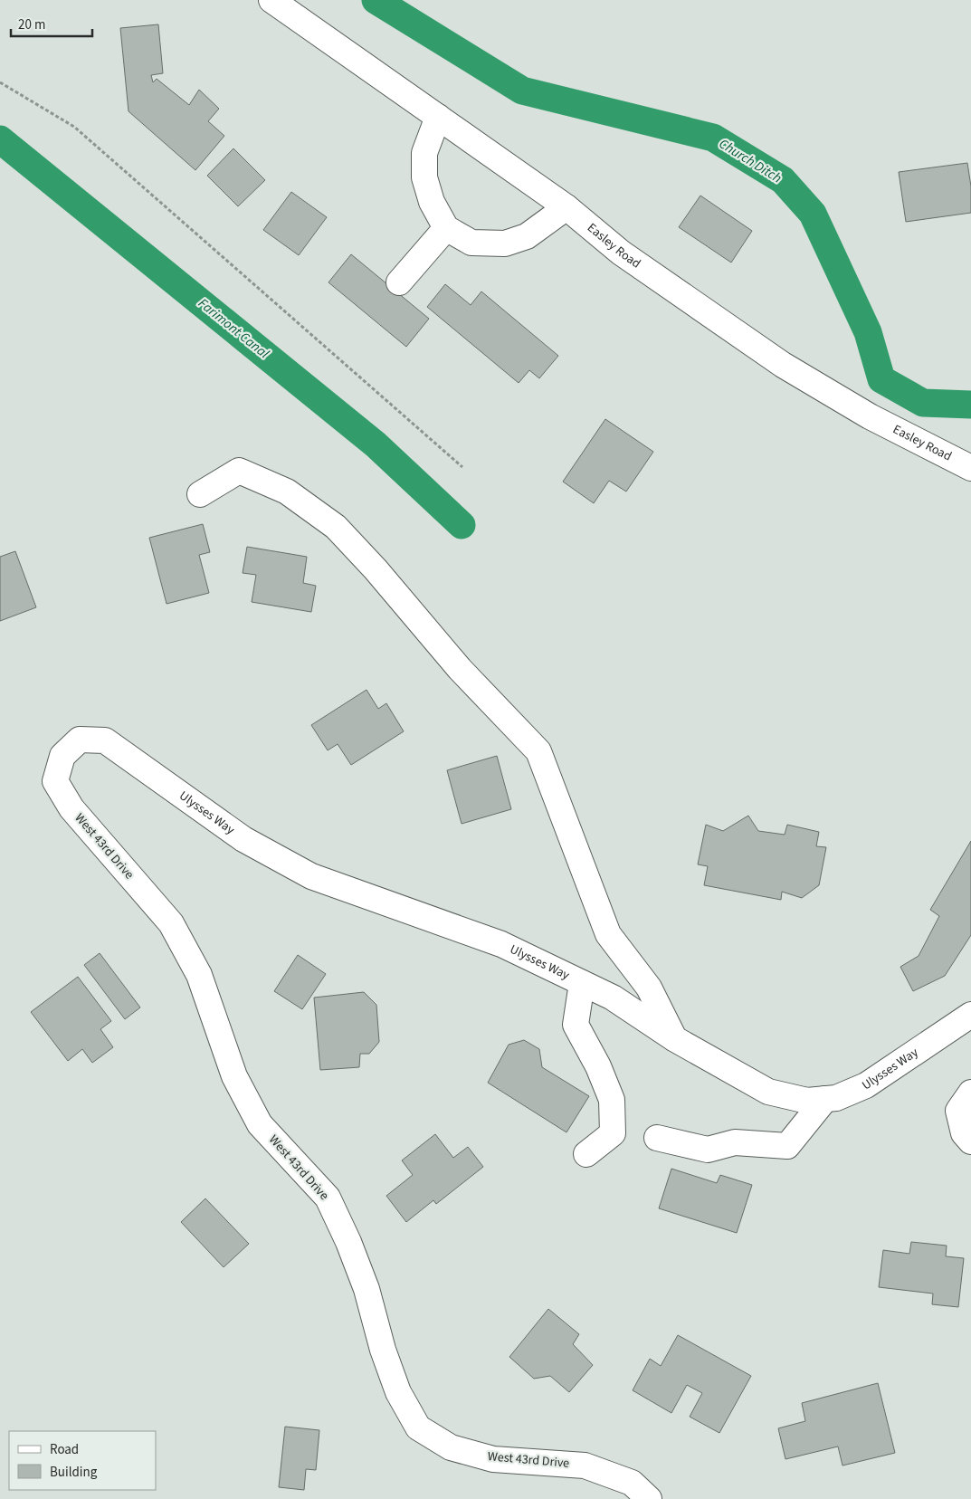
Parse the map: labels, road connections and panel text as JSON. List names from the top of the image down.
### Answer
{
  "streets": {
    "street": ["Easley Road", "Ulysses Way", "West 43rd Drive"]
  },
  "crossings": [
    ["Ulysses Way", "West 43rd Drive"]
  ],
  "water": ["Church Ditch", "Farimont Canal"],
  "legend": ["Road", "Building"],
  "scale_bar": "20 m"
}
